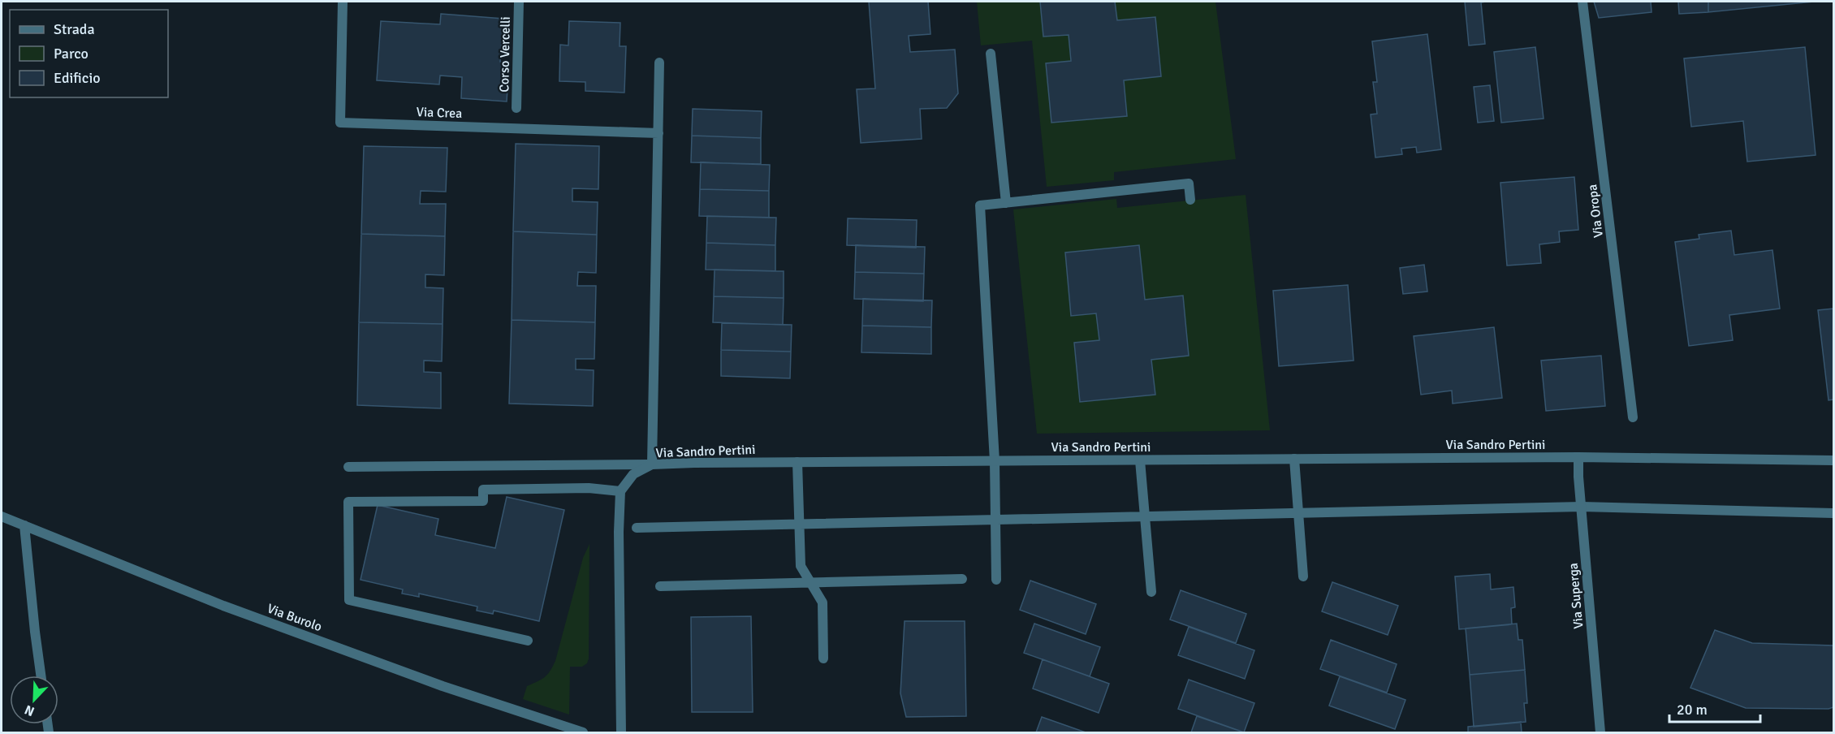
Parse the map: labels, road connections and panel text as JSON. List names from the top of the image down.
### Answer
{
  "streets": {
    "street": [
      "Corso Vercelli",
      "Via Crea",
      "Via Oropa",
      "Via Sandro Pertini",
      "Via Superga",
      "Via Burolo"
    ]
  },
  "crossings": [
    ["Via Sandro Pertini", "Via Superga"]
  ],
  "legend": ["Strada", "Parco", "Edificio"],
  "scale_bar": "20 m",
  "north": "bottom left"
}
